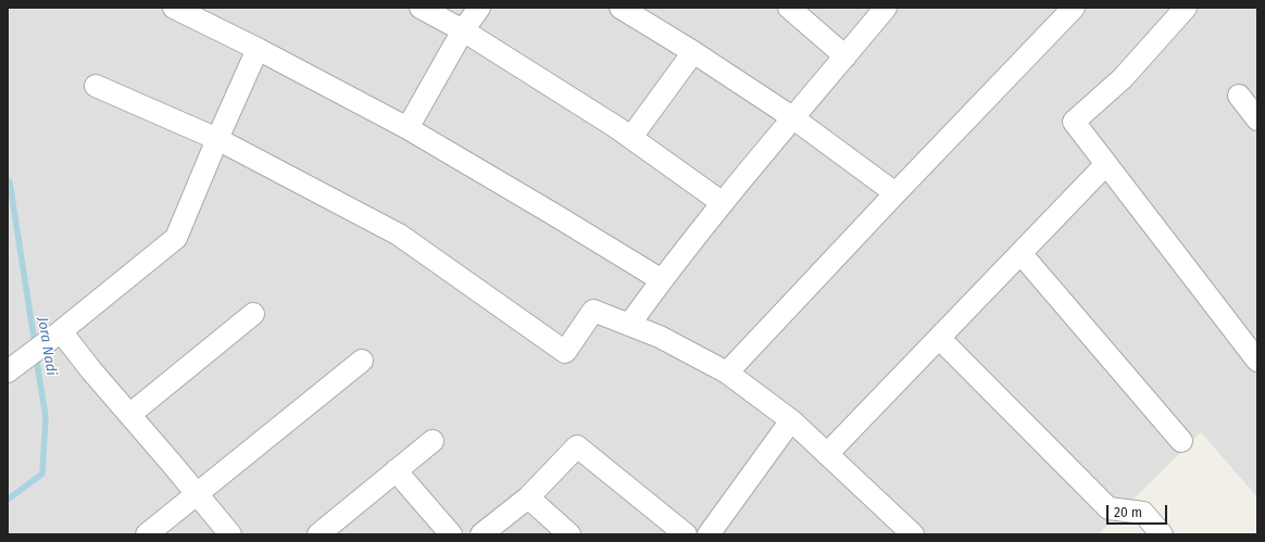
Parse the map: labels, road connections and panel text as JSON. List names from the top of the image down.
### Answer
{
  "water": ["Jora Nadi"],
  "scale_bar": "20 m"
}
